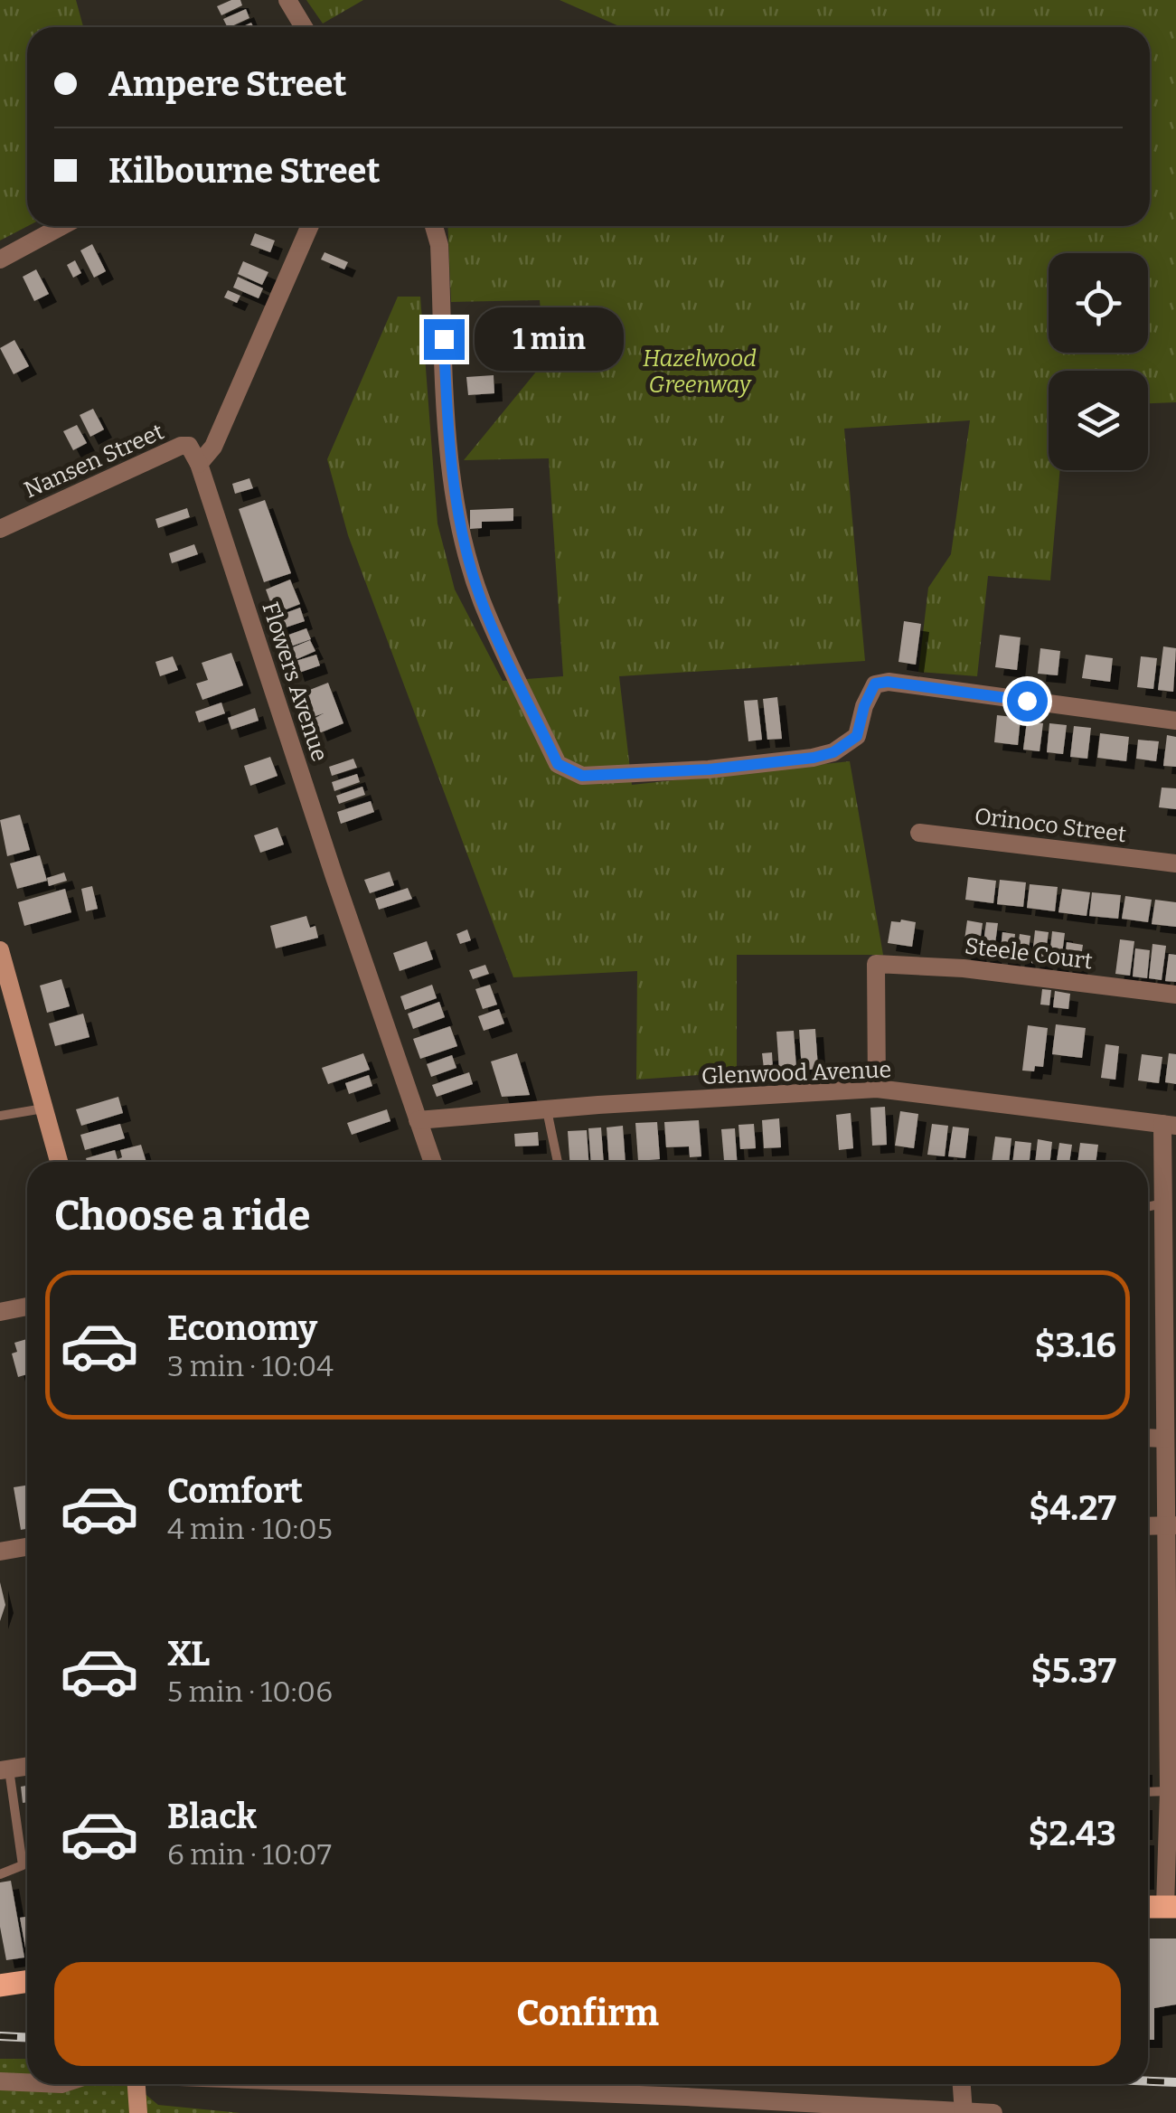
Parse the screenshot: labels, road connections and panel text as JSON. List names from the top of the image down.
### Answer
{
  "streets": {
    "street": [
      "Nansen Street",
      "Flowers Avenue",
      "Orinoco Street",
      "Steele Court",
      "Glenwood Avenue"
    ]
  },
  "crossings": [
    ["Nansen Street", "Flowers Avenue"],
    ["Flowers Avenue", "Glenwood Avenue"],
    ["Steele Court", "Glenwood Avenue"]
  ],
  "parks": ["Hazelwood Greenway"],
  "page": {
    "banner": ["Ampere Street", "Kilbourne Street"],
    "bubble": "1 min",
    "heading": "Choose a ride",
    "list": [
      {
        "name": "Economy",
        "note": "3 min · 10:04",
        "value": "$3.16"
      },
      {
        "name": "Comfort",
        "note": "4 min · 10:05",
        "value": "$4.27"
      },
      {
        "name": "XL",
        "note": "5 min · 10:06",
        "value": "$5.37"
      },
      {
        "name": "Black",
        "note": "6 min · 10:07",
        "value": "$2.43"
      }
    ],
    "buttons": "Confirm"
  }
}
